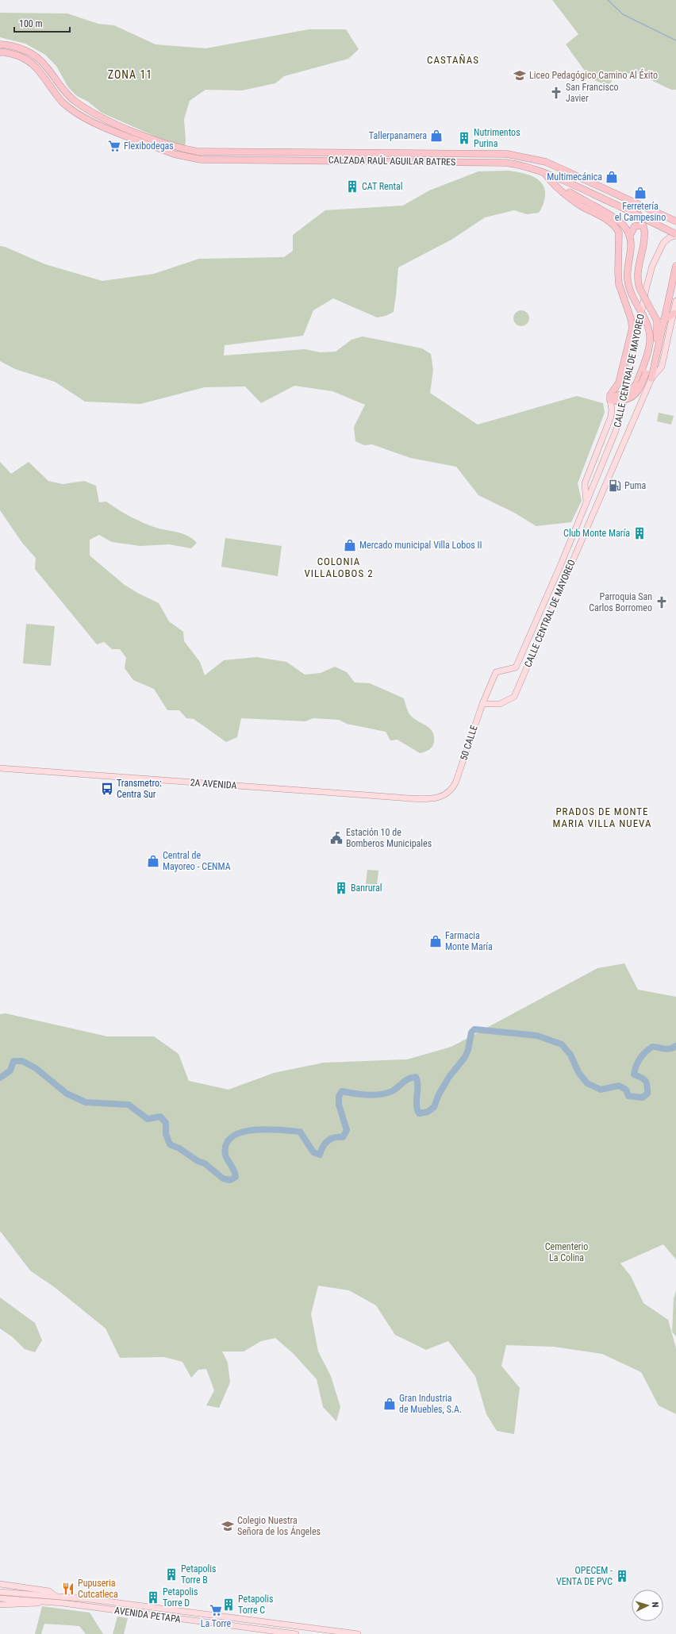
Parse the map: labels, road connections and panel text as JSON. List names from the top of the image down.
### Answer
{
  "streets": {
    "highway": ["CALZADA RAÚL AGUILAR BATRES"],
    "main road": [
      "CALLE CENTRAL DE MAYOREO",
      "50 CALLE",
      "2A AVENIDA",
      "AVENIDA PETAPA"
    ]
  },
  "crossings": [
    ["CALZADA RAÚL AGUILAR BATRES", "CALLE CENTRAL DE MAYOREO"],
    ["CALLE CENTRAL DE MAYOREO", "50 CALLE"],
    ["50 CALLE", "2A AVENIDA"]
  ],
  "districts": [
    "CASTAÑAS",
    "ZONA 11",
    "COLONIA VILLALOBOS 2",
    "PRADOS DE MONTE MARIA VILLA NUEVA"
  ],
  "parks": ["Cementerio La Colina"],
  "places": {
    "school or university": ["Liceo Pedagógico Camino Al Éxito", "Colegio Nuestra Señora de los Ángeles"],
    "church": ["San Francisco Javier", "Parroquia San Carlos Borromeo"],
    "shop": [
      "Tallerpanamera",
      "Multimecánica",
      "Ferretería el Campesino",
      "Mercado municipal Villa Lobos II",
      "Central de Mayoreo - CENMA",
      "Farmacia Monte María",
      "Gran Industria de Muebles, S.A."
    ],
    "building": [
      "Nutrimentos Purina",
      "CAT Rental",
      "Club Monte María",
      "Banrural",
      "Petapolis Torre B",
      "OPECEM - VENTA DE PVC",
      "Petapolis Torre D",
      "Petapolis Torre C"
    ],
    "supermarket": ["Flexibodegas", "La Torre"],
    "fuel station": ["Puma"],
    "bus stop": ["Transmetro: Centra Sur"],
    "public building": ["Estación 10 de Bomberos Municipales"],
    "restaurant": ["Pupuseria Cutcatleca"]
  },
  "scale_bar": "100 m",
  "north": "right"
}
